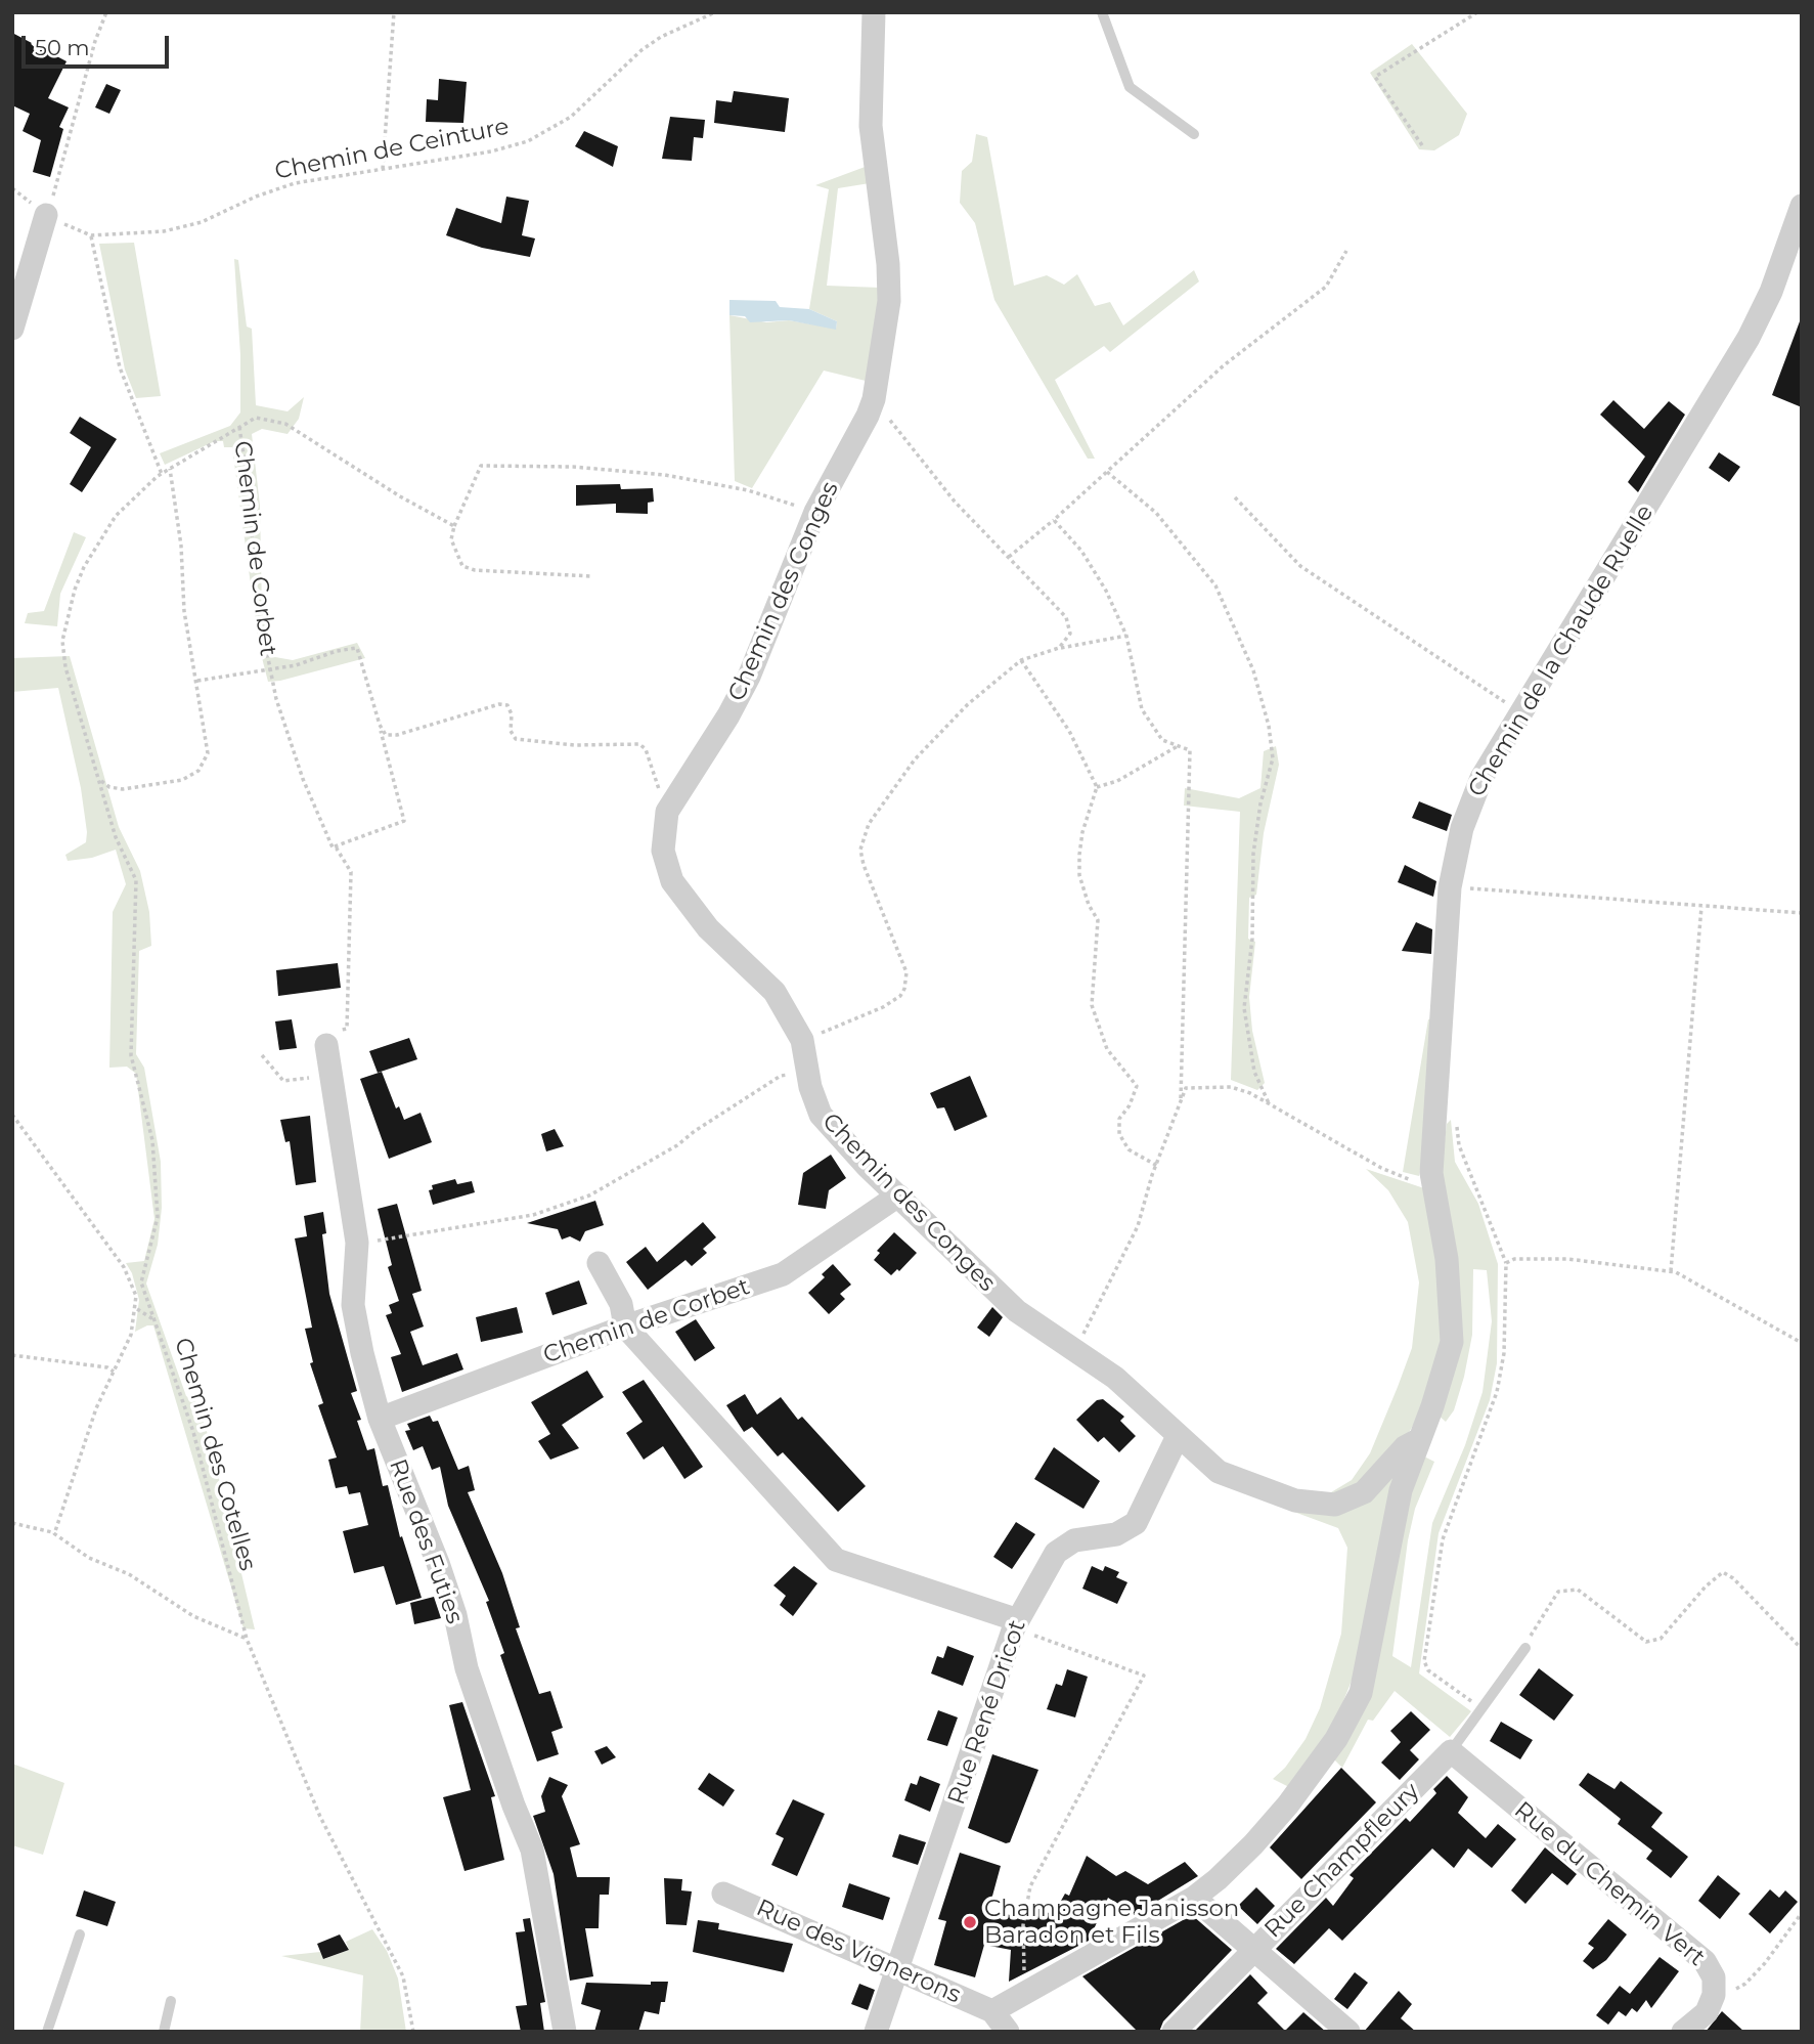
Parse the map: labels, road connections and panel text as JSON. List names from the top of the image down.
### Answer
{
  "streets": {
    "street": [
      "Chemin de Corbet",
      "Chemin des Conges",
      "Chemin de la Chaude Ruelle",
      "Rue des Futies",
      "Rue René Dricot",
      "Rue Champfleury",
      "Rue du Chemin Vert",
      "Rue des Vignerons"
    ],
    "path": ["Chemin de Ceinture", "Chemin des Cotelles"]
  },
  "crossings": [
    ["Chemin de Corbet", "Chemin des Conges"],
    ["Chemin de Corbet", "Rue des Futies"],
    ["Chemin des Conges", "Chemin de la Chaude Ruelle"],
    ["Chemin des Conges", "Rue René Dricot"],
    ["Chemin de la Chaude Ruelle", "Rue des Vignerons"],
    ["Rue René Dricot", "Rue des Vignerons"],
    ["Rue Champfleury", "Rue du Chemin Vert"]
  ],
  "places": ["Champagne Janisson Baradon et Fils"],
  "scale_bar": "50 m"
}
